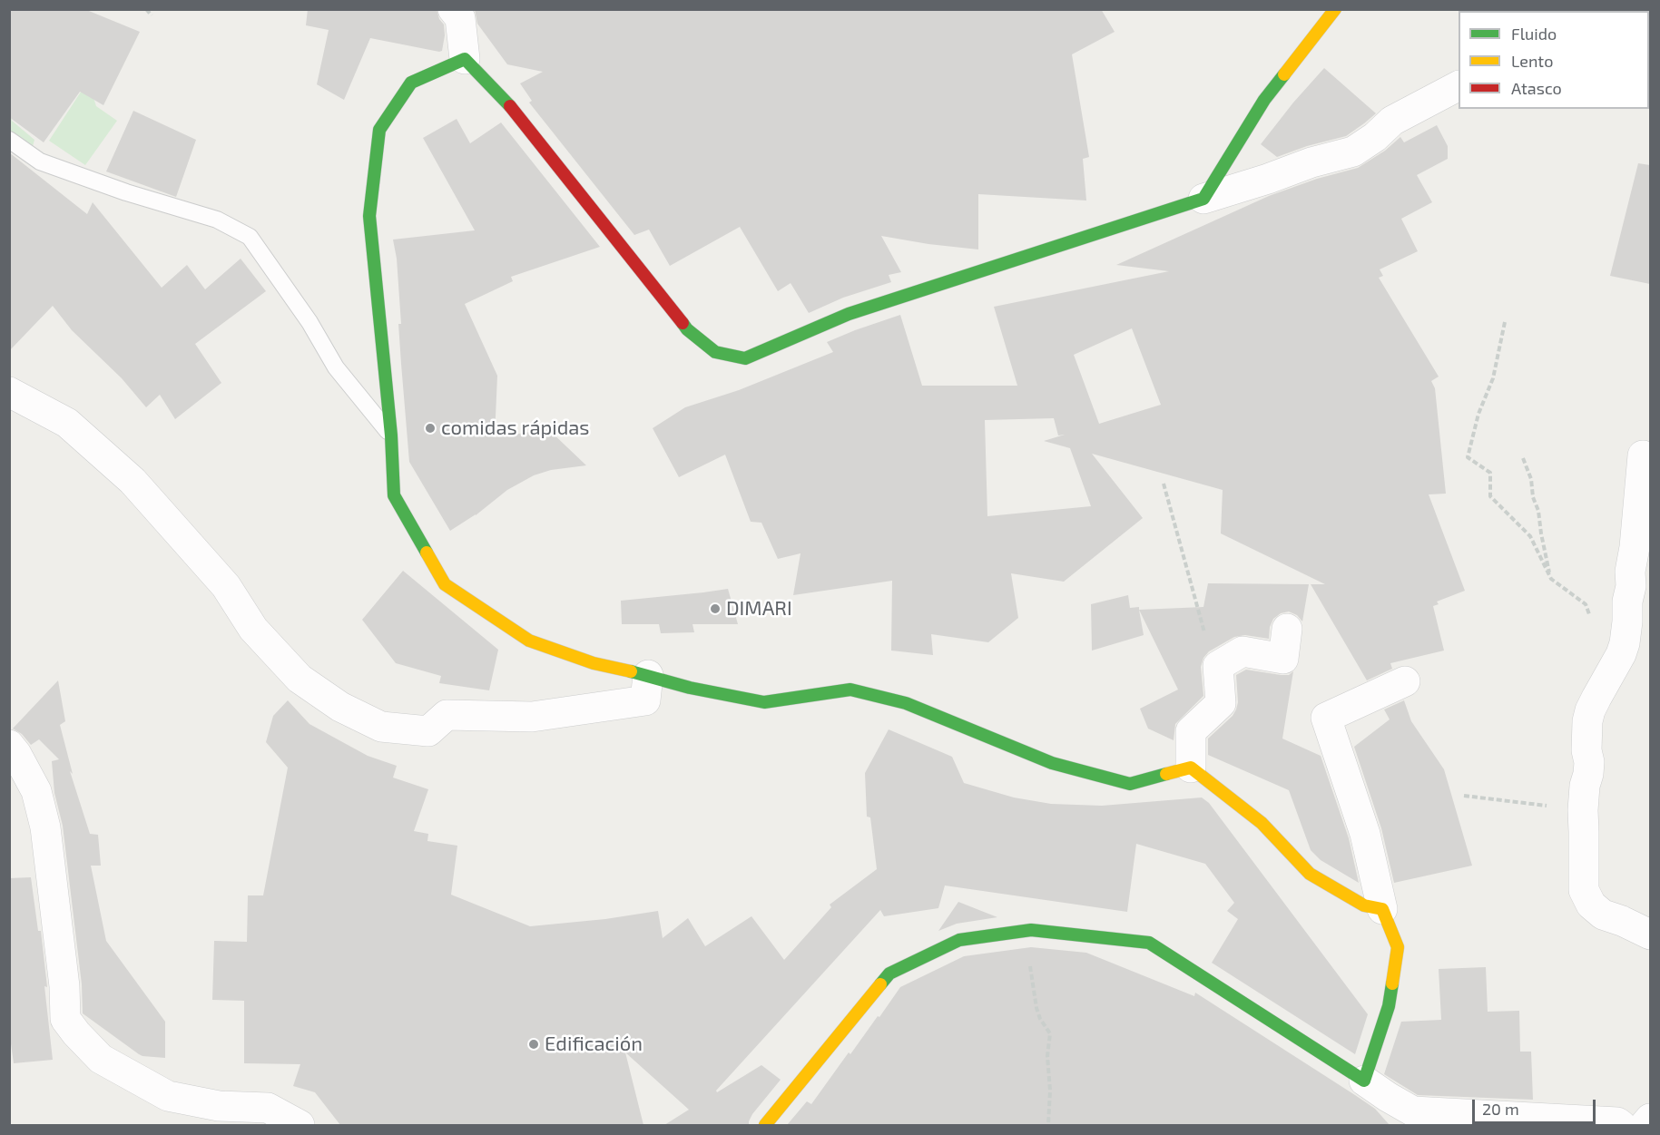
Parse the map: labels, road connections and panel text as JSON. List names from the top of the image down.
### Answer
{
  "places": ["comidas rápidas", "DIMARI", "Edificación"],
  "legend": ["Fluido", "Lento", "Atasco"],
  "scale_bar": "20 m"
}
